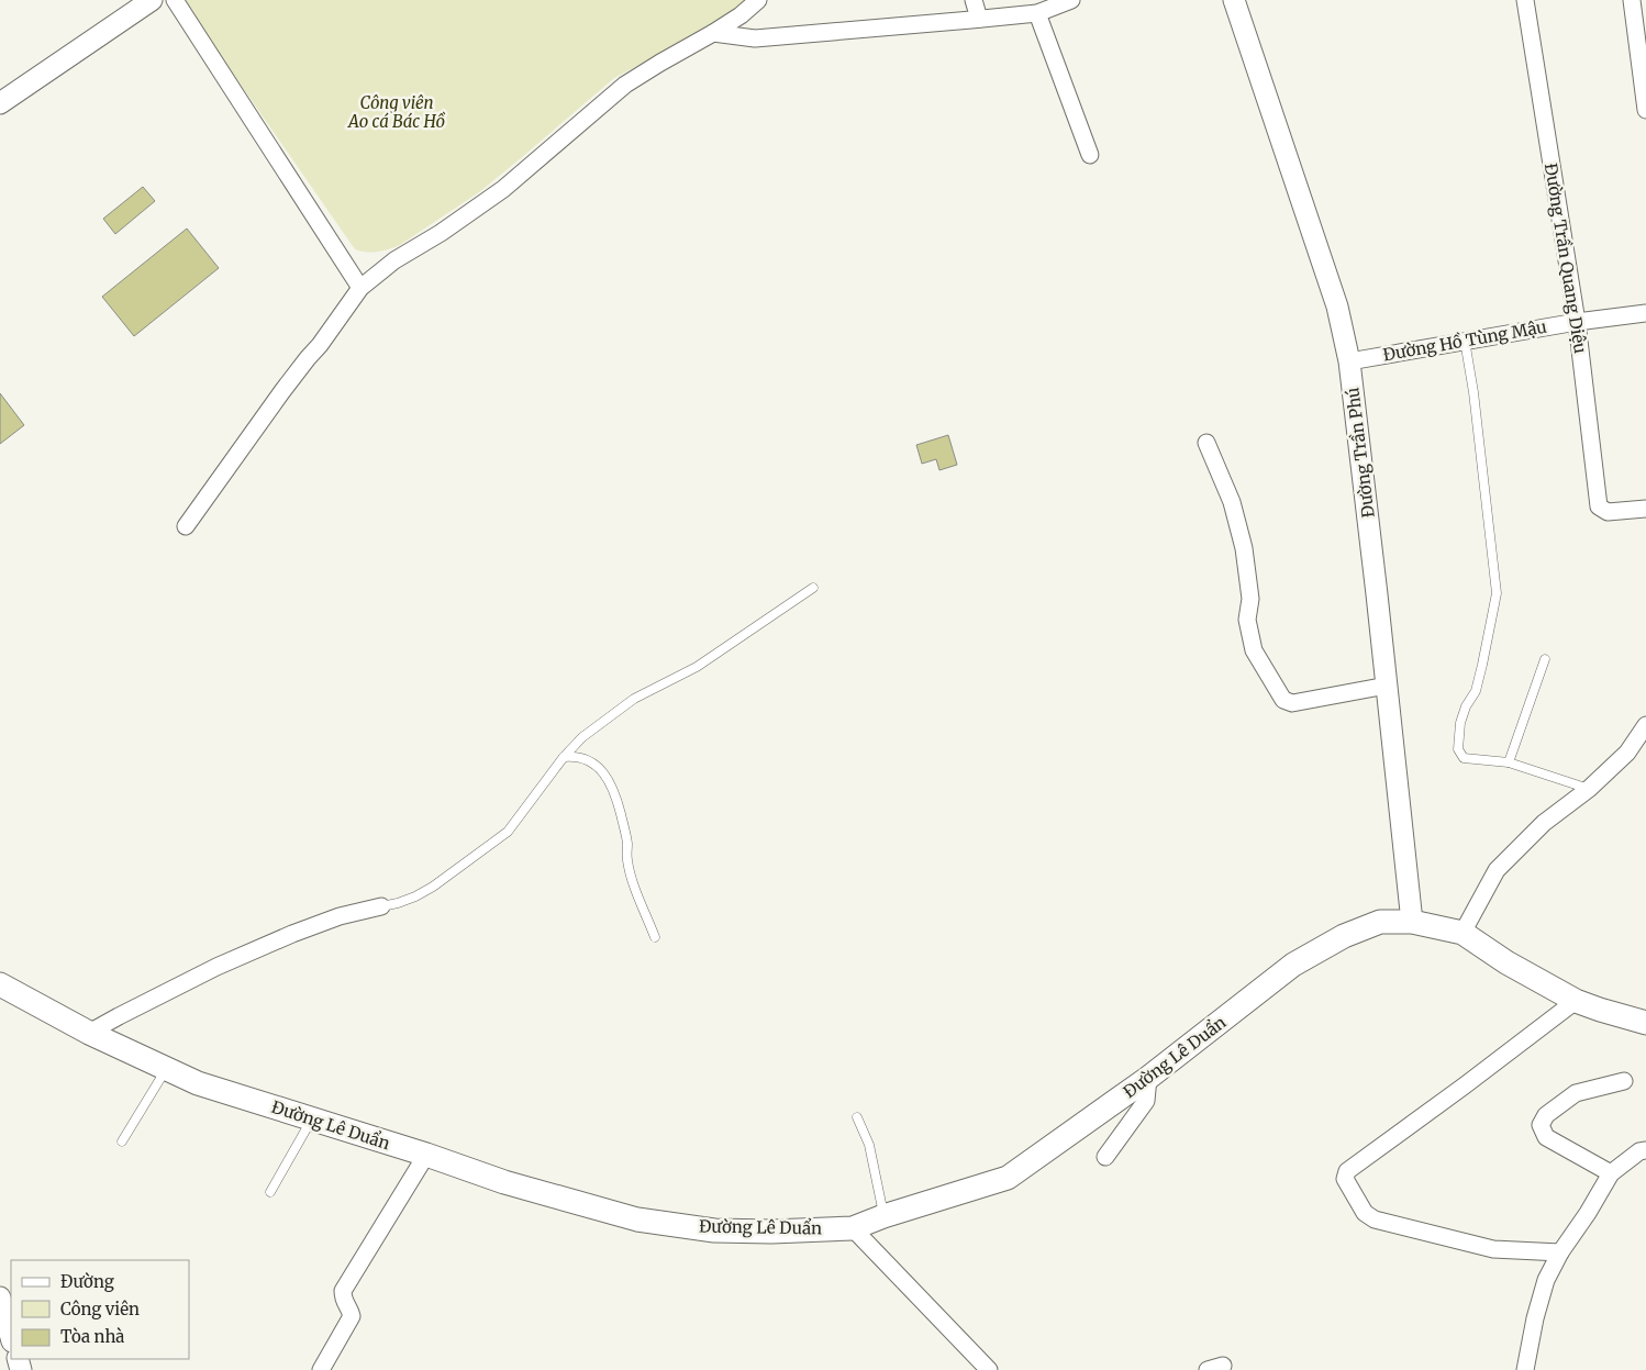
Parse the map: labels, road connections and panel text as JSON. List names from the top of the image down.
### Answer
{
  "streets": {
    "main road": ["Đường Lê Duẩn"],
    "street": ["Đường Trần Quang Diệu", "Đường Hồ Tùng Mậu", "Đường Trần Phú"]
  },
  "crossings": [
    ["Đường Trần Quang Diệu", "Đường Hồ Tùng Mậu"],
    ["Đường Hồ Tùng Mậu", "Đường Trần Phú"],
    ["Đường Trần Phú", "Đường Lê Duẩn"]
  ],
  "parks": ["Công viên Ao cá Bác Hồ"],
  "legend": ["Đường", "Công viên", "Tòa nhà"]
}
